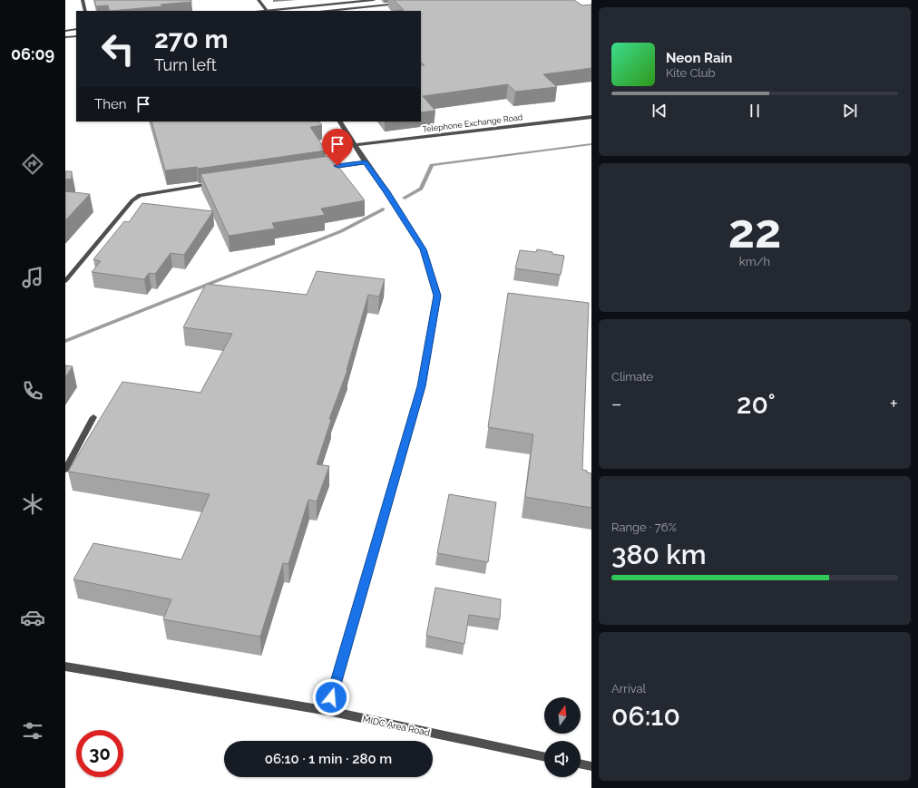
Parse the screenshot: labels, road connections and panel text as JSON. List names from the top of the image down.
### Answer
{
  "streets": {
    "street": ["Telephone Exchange Road", "MIDC Area Road"]
  },
  "north": "top",
  "page": {
    "tabs": "06:09",
    "turn": ["270 m", "Turn left"],
    "song": ["Neon Rain", "Kite Club"],
    "then": "Then",
    "tile": [
      ["22", "km/h"],
      "Climate",
      ["Range · 76%", "380 km"],
      ["Arrival", "06:10"]
    ],
    "heat": ["−", "20°", "+"],
    "limit": "30",
    "trip": "06:10 · 1 min · 280 m"
  }
}
